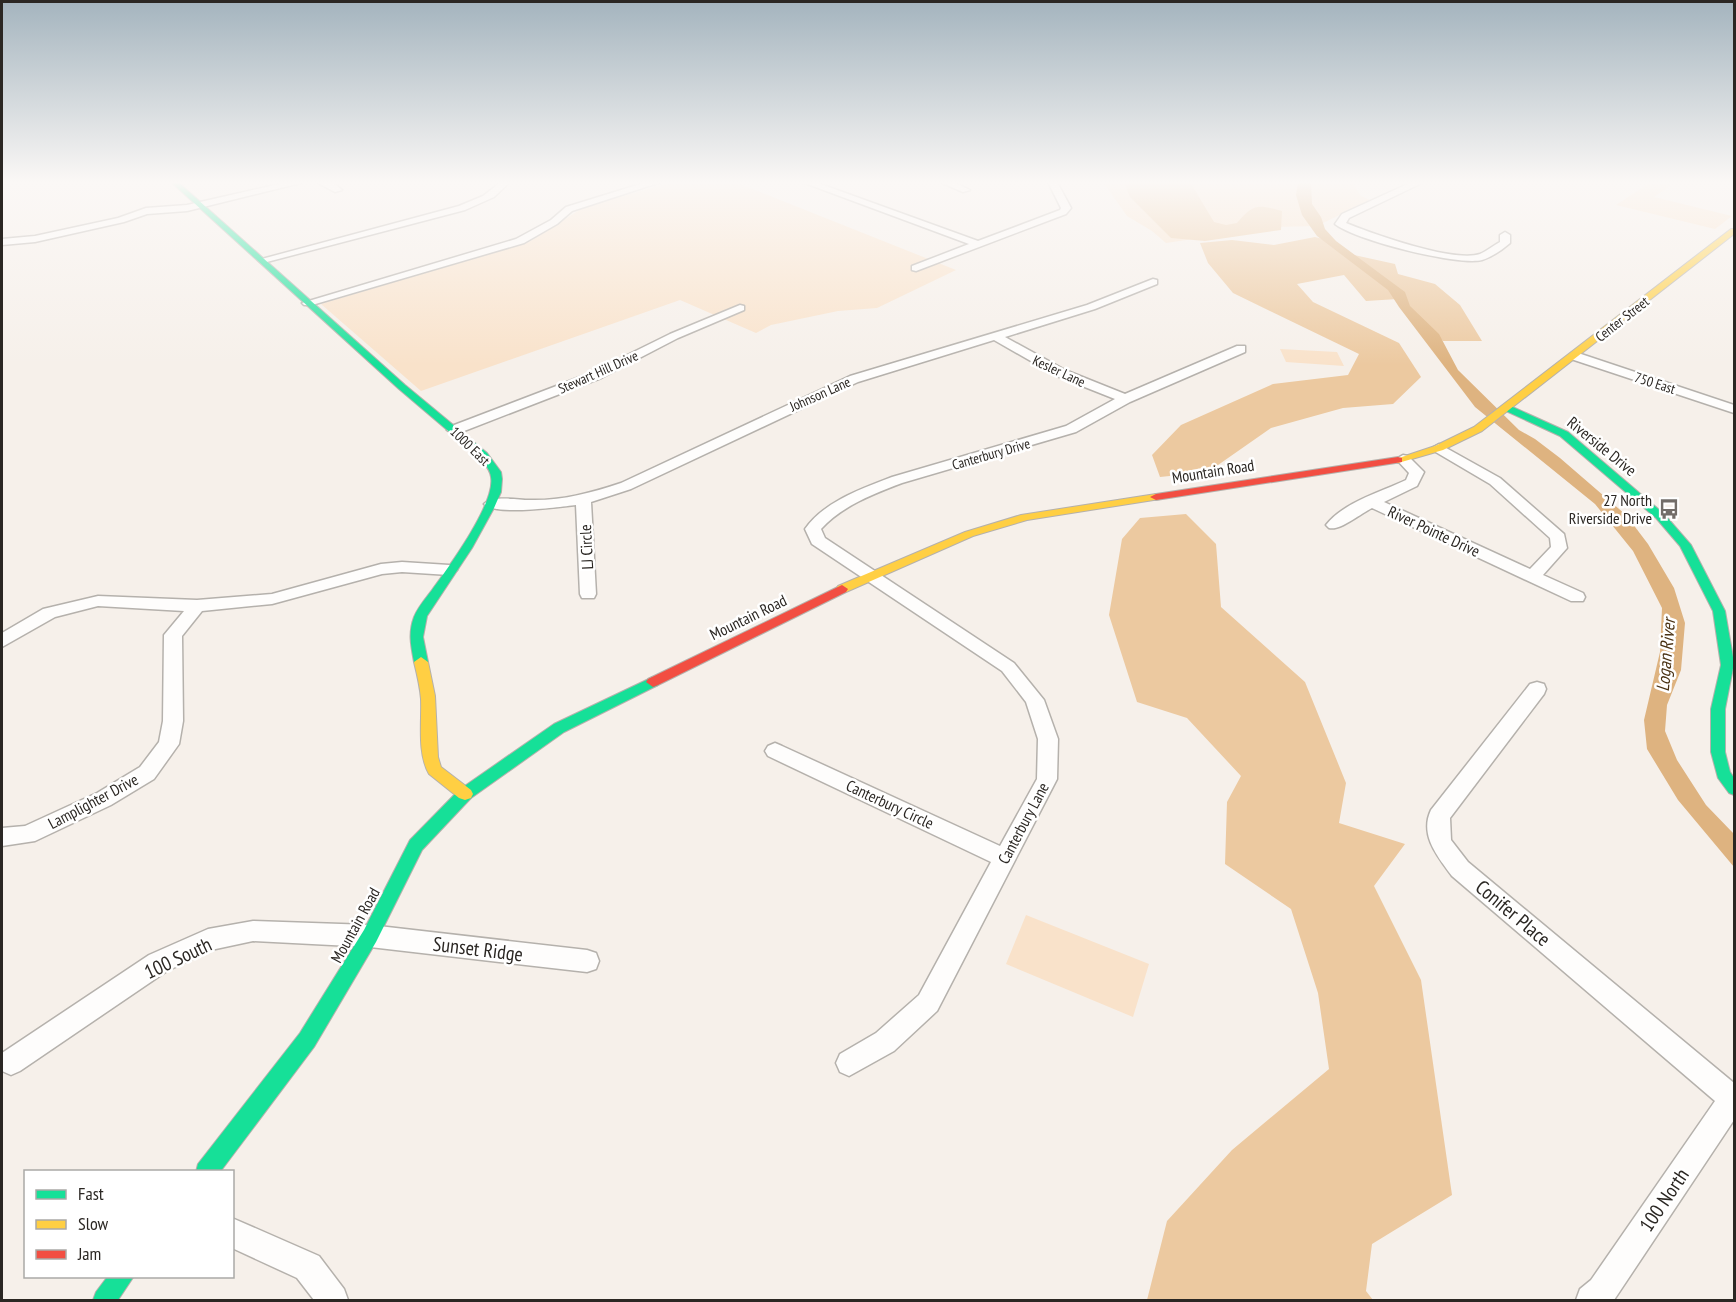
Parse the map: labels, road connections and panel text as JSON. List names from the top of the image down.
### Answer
{
  "streets": {
    "street": [
      "Center Street",
      "Kesler Lane",
      "Stewart Hill Drive",
      "750 East",
      "Johnson Lane",
      "1000 East",
      "Riverside Drive",
      "Canterbury Drive",
      "Mountain Road",
      "River Pointe Drive",
      "LJ Circle",
      "Lamplighter Drive",
      "Canterbury Circle",
      "Canterbury Lane",
      "Conifer Place",
      "Sunset Ridge",
      "100 South",
      "100 North"
    ]
  },
  "crossings": [
    ["Center Street", "750 East"],
    ["Center Street", "Riverside Drive"],
    ["Center Street", "Mountain Road"],
    ["Kesler Lane", "Johnson Lane"],
    ["Kesler Lane", "Canterbury Drive"],
    ["Stewart Hill Drive", "1000 East"],
    ["Johnson Lane", "1000 East"],
    ["Johnson Lane", "LJ Circle"],
    ["1000 East", "Mountain Road"],
    ["Riverside Drive", "Mountain Road"],
    ["Canterbury Drive", "Mountain Road"],
    ["Canterbury Drive", "Canterbury Lane"],
    ["Mountain Road", "River Pointe Drive"],
    ["Mountain Road", "Canterbury Lane"],
    ["Mountain Road", "Sunset Ridge"],
    ["Mountain Road", "100 South"],
    ["Canterbury Circle", "Canterbury Lane"],
    ["Conifer Place", "100 North"],
    ["Sunset Ridge", "100 South"]
  ],
  "water": ["Logan River"],
  "places": {
    "bus stop": ["27 North Riverside Drive"]
  },
  "legend": ["Fast", "Slow", "Jam"]
}
